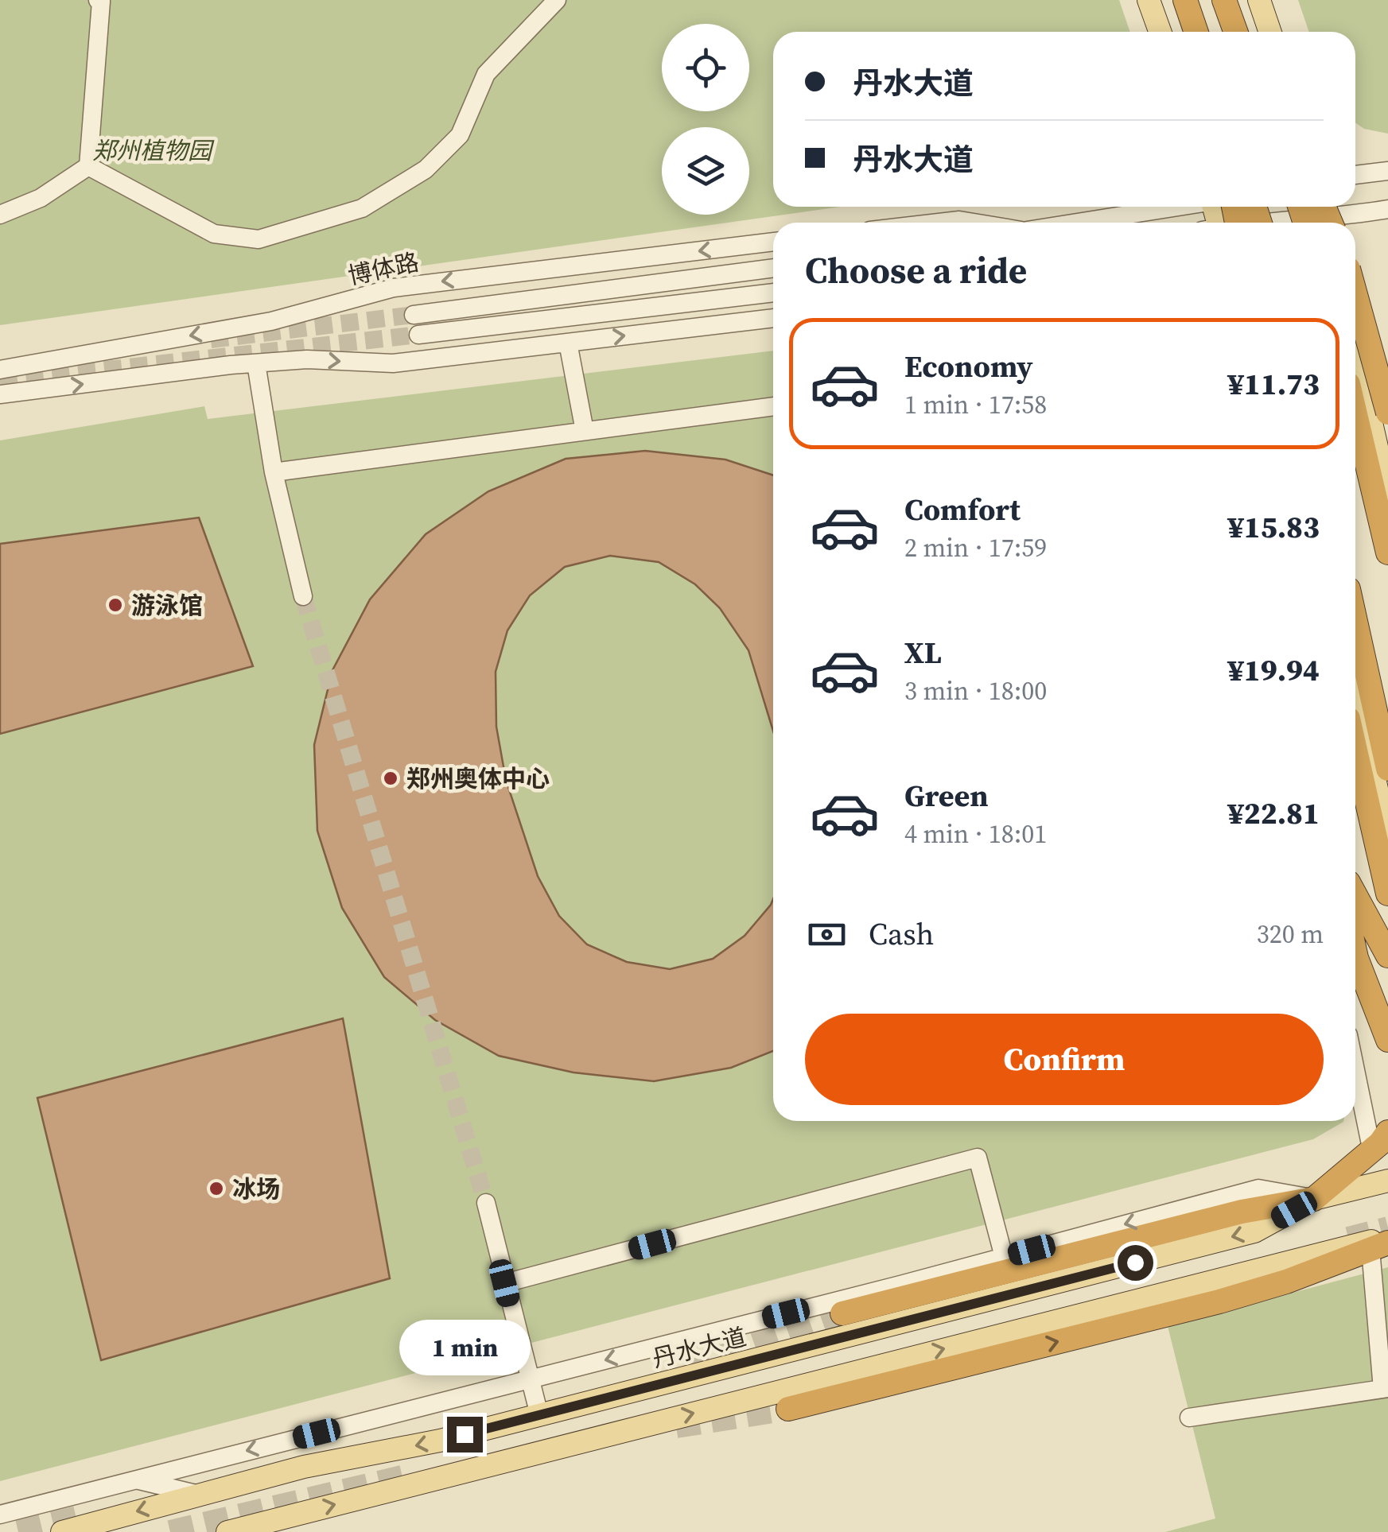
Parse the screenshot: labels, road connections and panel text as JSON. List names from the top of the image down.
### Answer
{
  "streets": {
    "main road": ["丹水大道"],
    "street": ["博体路"]
  },
  "parks": ["郑州植物园"],
  "places": ["游泳馆", "郑州奥体中心", "冰场"],
  "page": {
    "banner": ["丹水大道", "丹水大道"],
    "heading": "Choose a ride",
    "list": [
      {
        "name": "Economy",
        "note": "1 min · 17:58",
        "value": "¥11.73"
      },
      {
        "name": "Comfort",
        "note": "2 min · 17:59",
        "value": "¥15.83"
      },
      {
        "name": "XL",
        "note": "3 min · 18:00",
        "value": "¥19.94"
      },
      {
        "name": "Green",
        "note": "4 min · 18:01",
        "value": "¥22.81"
      }
    ],
    "pay": ["Cash", "320 m"],
    "buttons": "Confirm",
    "bubble": "1 min"
  }
}
